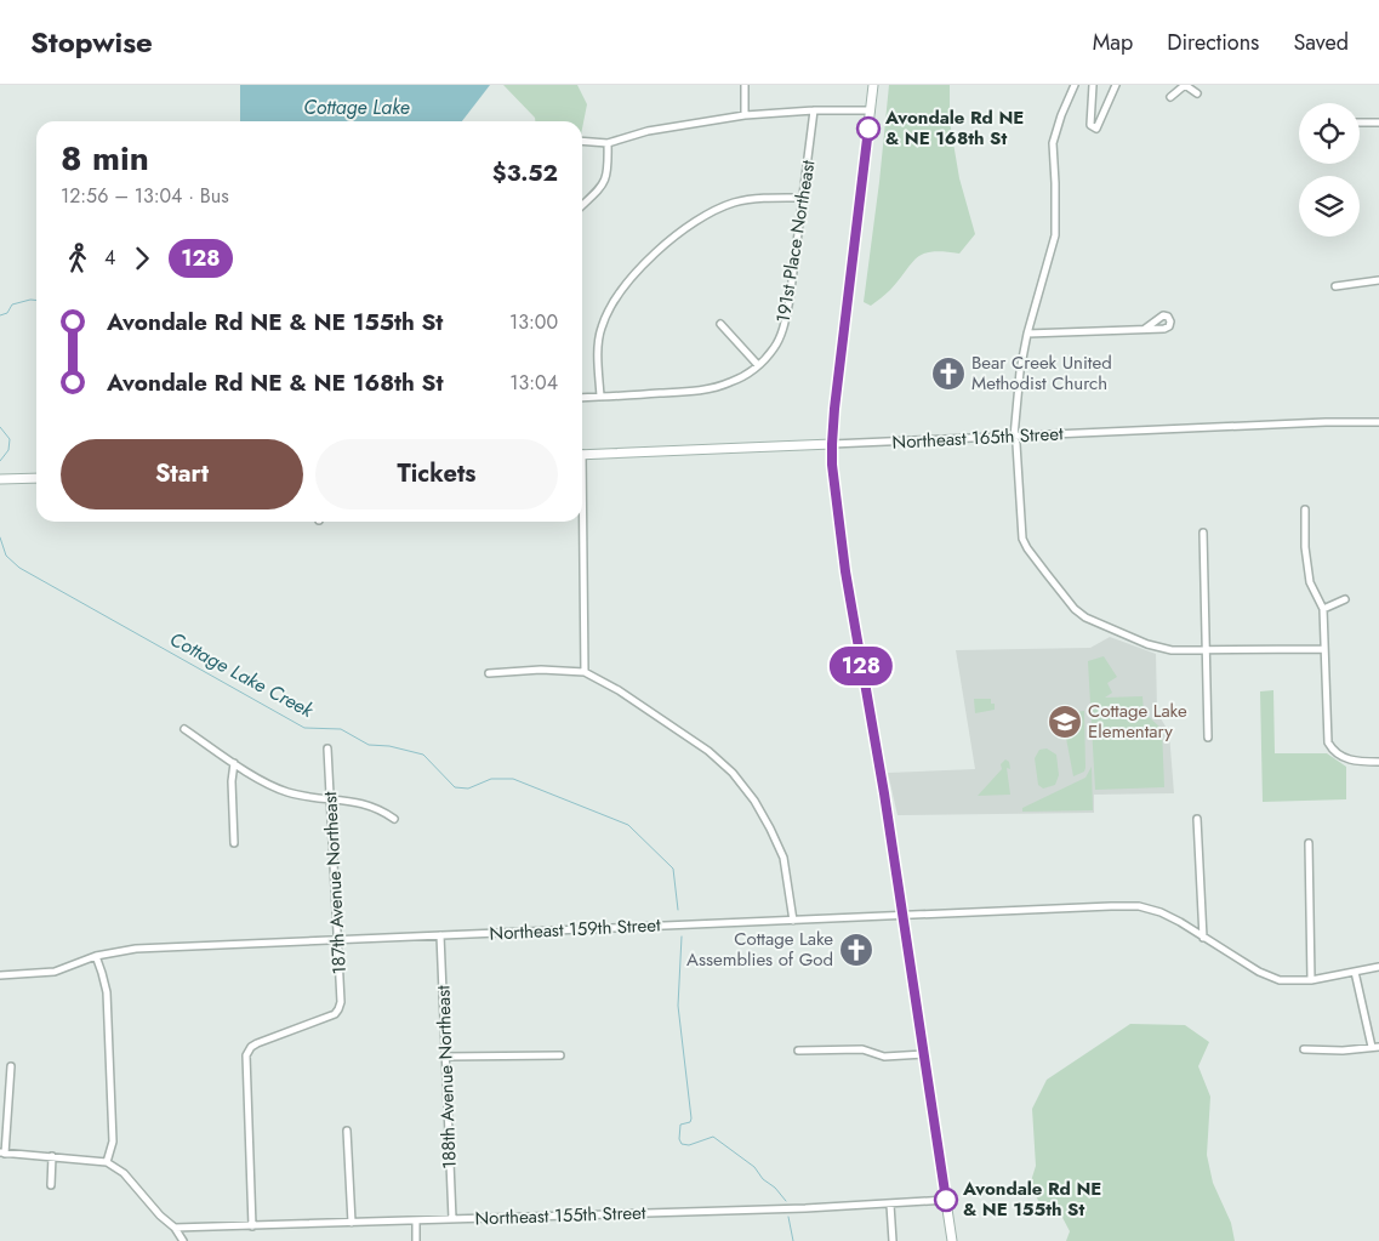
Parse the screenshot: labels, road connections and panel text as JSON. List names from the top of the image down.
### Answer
{
  "streets": {
    "main road": ["Northeast 165th Street"],
    "street": [
      "191st Place Northeast",
      "187th Avenue Northeast",
      "Northeast 159th Street",
      "188th Avenue Northeast",
      "Northeast 155th Street"
    ]
  },
  "crossings": [
    ["187th Avenue Northeast", "Northeast 159th Street"],
    ["187th Avenue Northeast", "Northeast 155th Street"],
    ["Northeast 159th Street", "188th Avenue Northeast"],
    ["188th Avenue Northeast", "Northeast 155th Street"]
  ],
  "water": ["Cottage Lake", "Cottage Lake Creek"],
  "places": {
    "other": ["Avondale Rd NE & NE 168th St", "Avondale Rd NE & NE 155th St"],
    "church": ["Bear Creek United Methodist Church", "Cottage Lake Assemblies of God"],
    "school or university": ["Cottage Lake Elementary"]
  },
  "lines": ["bus line 128"],
  "page": {
    "header": "Stopwise",
    "nav": ["Map", "Directions", "Saved"],
    "on_map": "128",
    "heading": ["8 min", "12:56 – 13:04 · Bus", "$3.52"],
    "legs": ["4", "128"],
    "list": [
      {
        "name": "Avondale Rd NE & NE 155th St",
        "value": "13:00"
      },
      {
        "name": "Avondale Rd NE & NE 168th St",
        "value": "13:04"
      }
    ],
    "buttons": ["Start", "Tickets"]
  }
}
